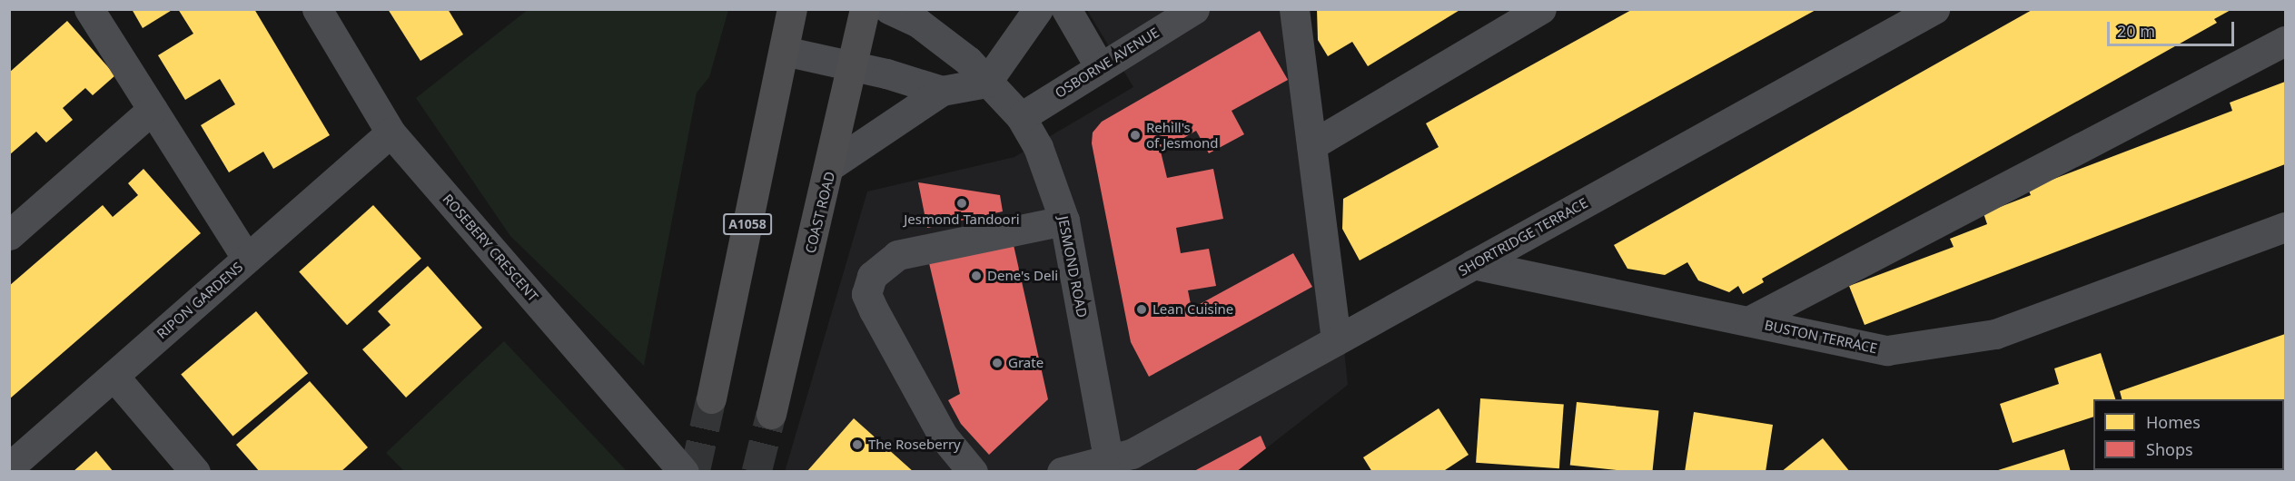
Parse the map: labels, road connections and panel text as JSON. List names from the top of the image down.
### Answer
{
  "streets": {
    "highway": ["COAST ROAD", "A1058"],
    "street": [
      "OSBORNE AVENUE",
      "SHORTRIDGE TERRACE",
      "ROSEBERY CRESCENT",
      "JESMOND ROAD",
      "RIPON GARDENS",
      "BUSTON TERRACE"
    ]
  },
  "crossings": [
    ["OSBORNE AVENUE", "JESMOND ROAD"],
    ["SHORTRIDGE TERRACE", "JESMOND ROAD"],
    ["SHORTRIDGE TERRACE", "BUSTON TERRACE"],
    ["ROSEBERY CRESCENT", "RIPON GARDENS"]
  ],
  "places": [
    "Rehill's of Jesmond",
    "Jesmond Tandoori",
    "Dene's Deli",
    "Lean Cuisine",
    "Grate",
    "The Roseberry"
  ],
  "legend": ["Homes", "Shops"],
  "scale_bar": "20 m"
}
